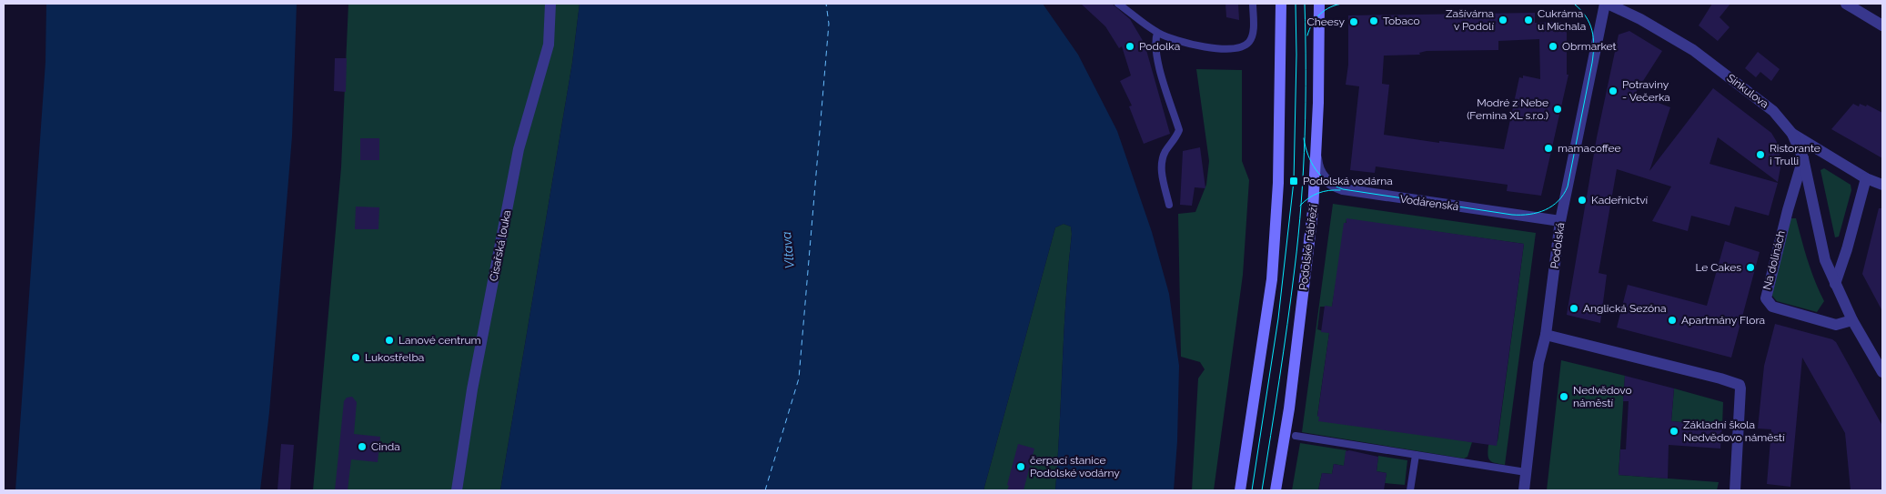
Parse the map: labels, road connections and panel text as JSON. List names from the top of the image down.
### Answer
{
  "streets": {
    "main road": ["Podolské nábřeží"],
    "street": [
      "Sinkulova",
      "Vodárenská",
      "Císařská louka",
      "Podolská",
      "Na dolinách"
    ]
  },
  "crossings": [
    ["Vodárenská", "Podolská"],
    ["Vodárenská", "Podolské nábřeží"]
  ],
  "water": ["Vltava"],
  "places": {
    "other": [
      "Zašívárna v Podolí",
      "Cukrárna u Michala",
      "Tobaco",
      "Cheesy",
      "Podolka",
      "Obrmarket",
      "Potraviny - Večerka",
      "Modré z Nebe (Femina XL s.r.o.)",
      "mamacoffee",
      "Ristorante i Trulli",
      "Kadeřnictví",
      "Le Cakes",
      "Anglická Sezóna",
      "Apartmány Flora",
      "Lanové centrum",
      "Lukostřelba",
      "Nedvědovo náměstí",
      "Základní škola Nedvědovo náměstí",
      "Cinda",
      "čerpací stanice Podolské vodárny"
    ],
    "transit": ["Podolská vodárna"]
  }
}
